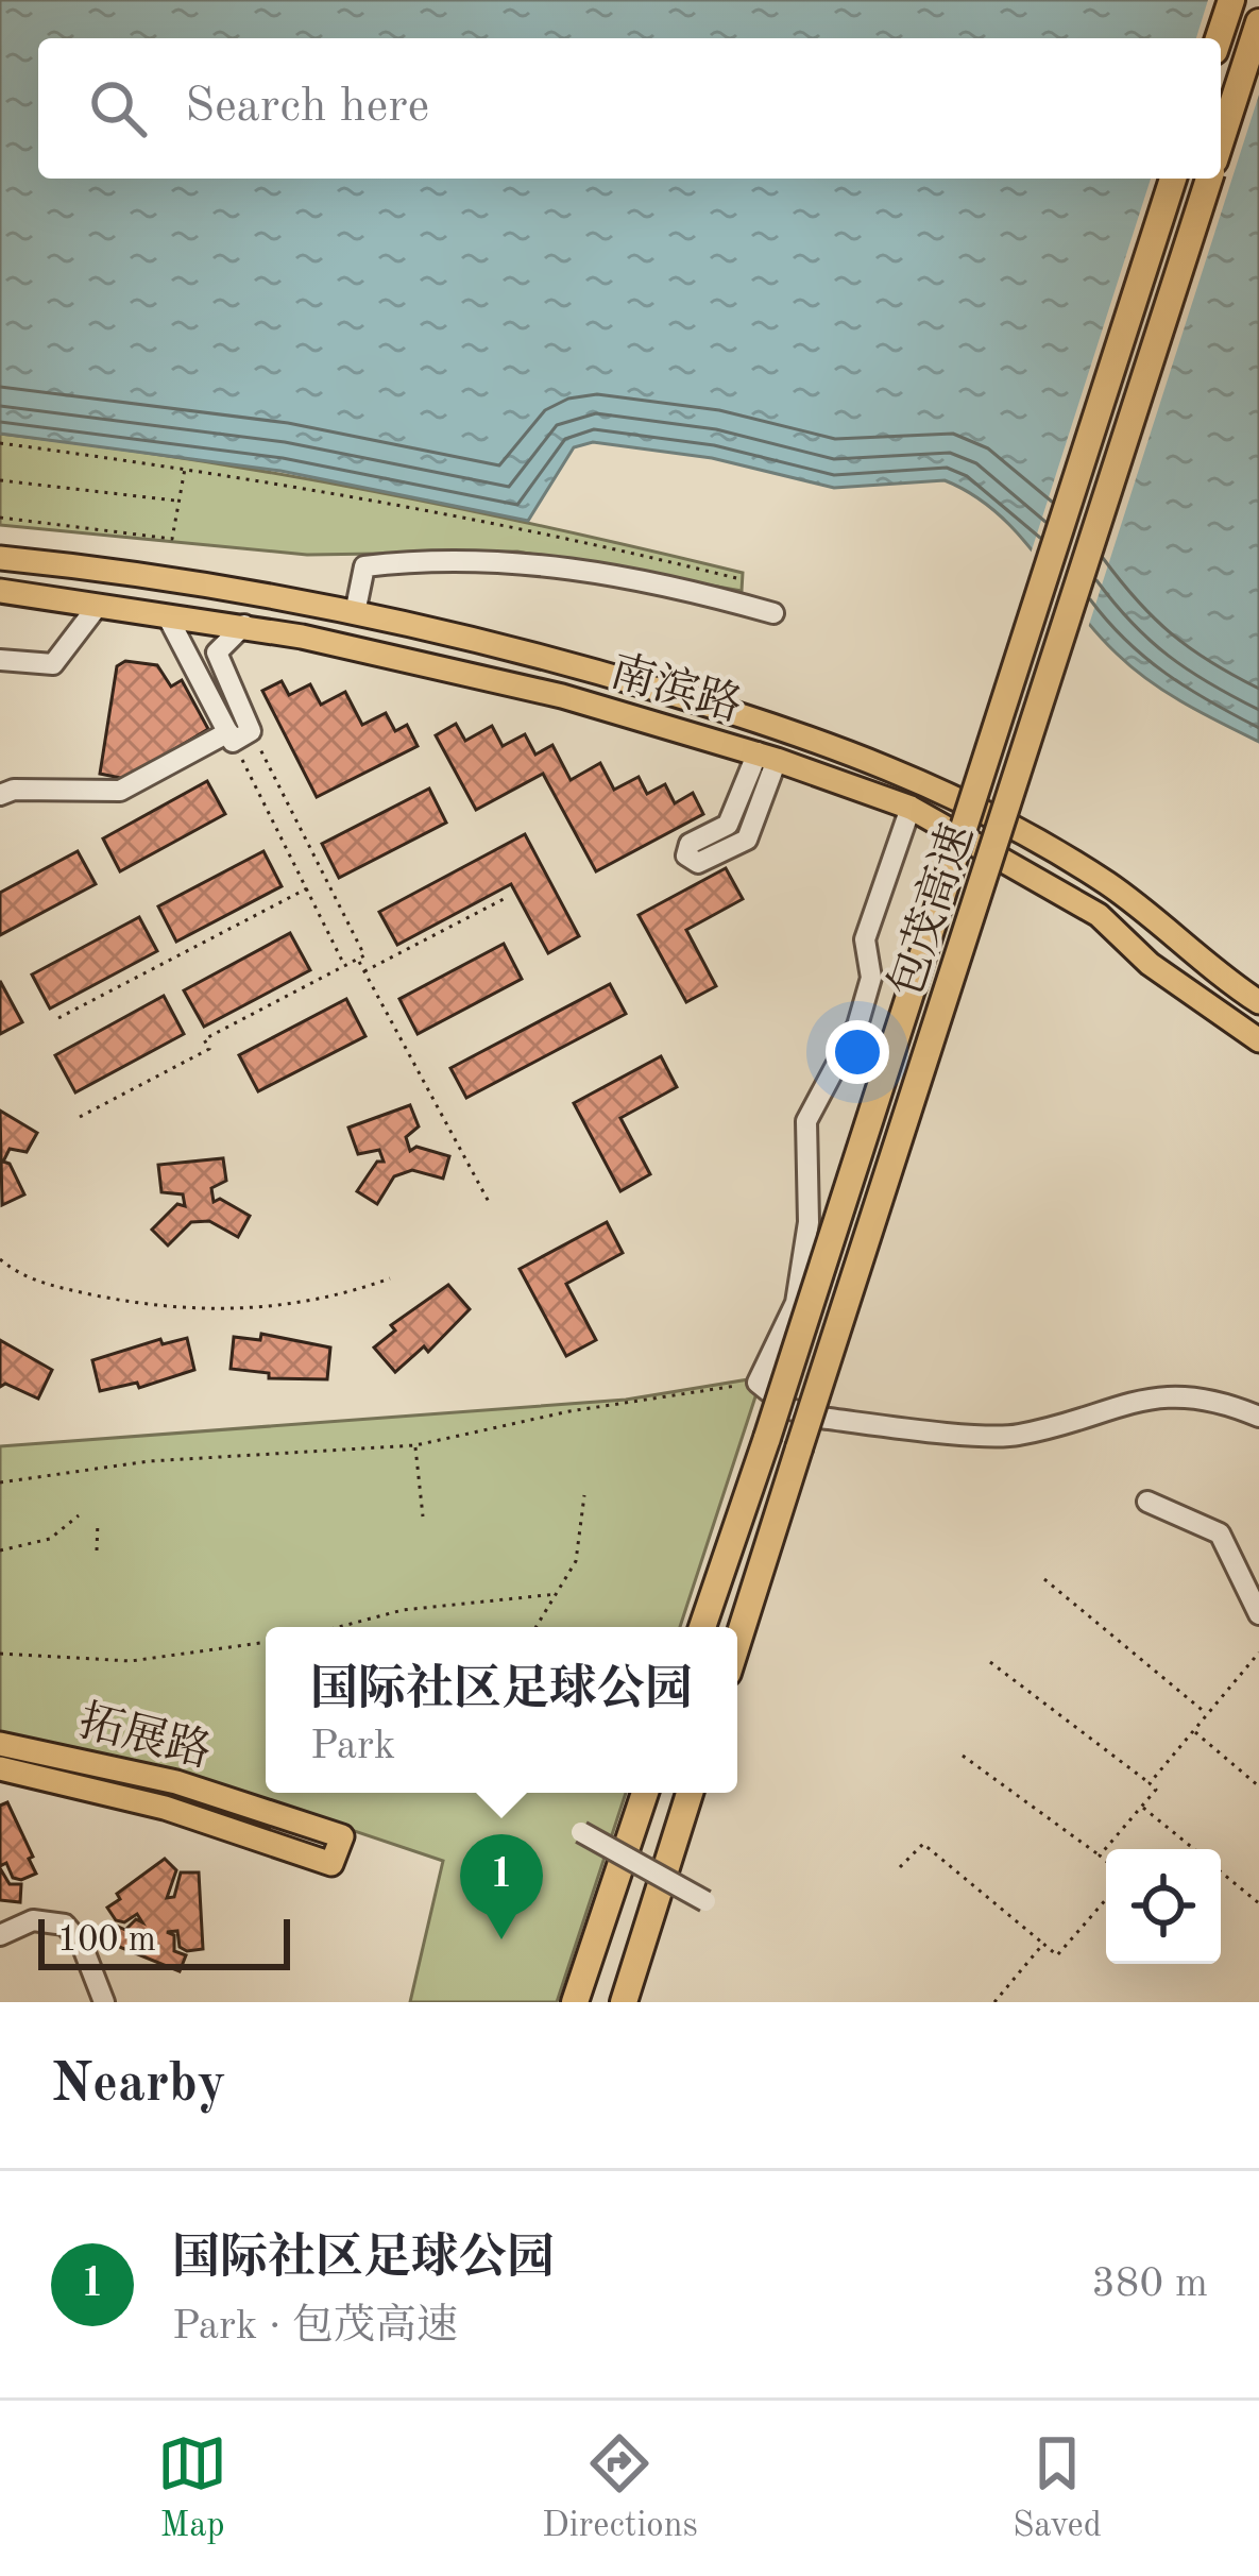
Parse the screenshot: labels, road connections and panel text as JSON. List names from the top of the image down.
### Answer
{
  "streets": {
    "highway": ["包茂高速"],
    "main road": ["南滨路", "拓展路"]
  },
  "scale_bar": "100 m",
  "page": {
    "search": "Search here",
    "popup": ["国际社区足球公园", "Park"],
    "pins": "1",
    "scale": "100 m",
    "heading": "Nearby",
    "list": [
      {
        "mark": "1",
        "name": "国际社区足球公园",
        "note": "Park · 包茂高速",
        "value": "380 m"
      }
    ],
    "nav": ["Map", "Directions", "Saved"]
  }
}
